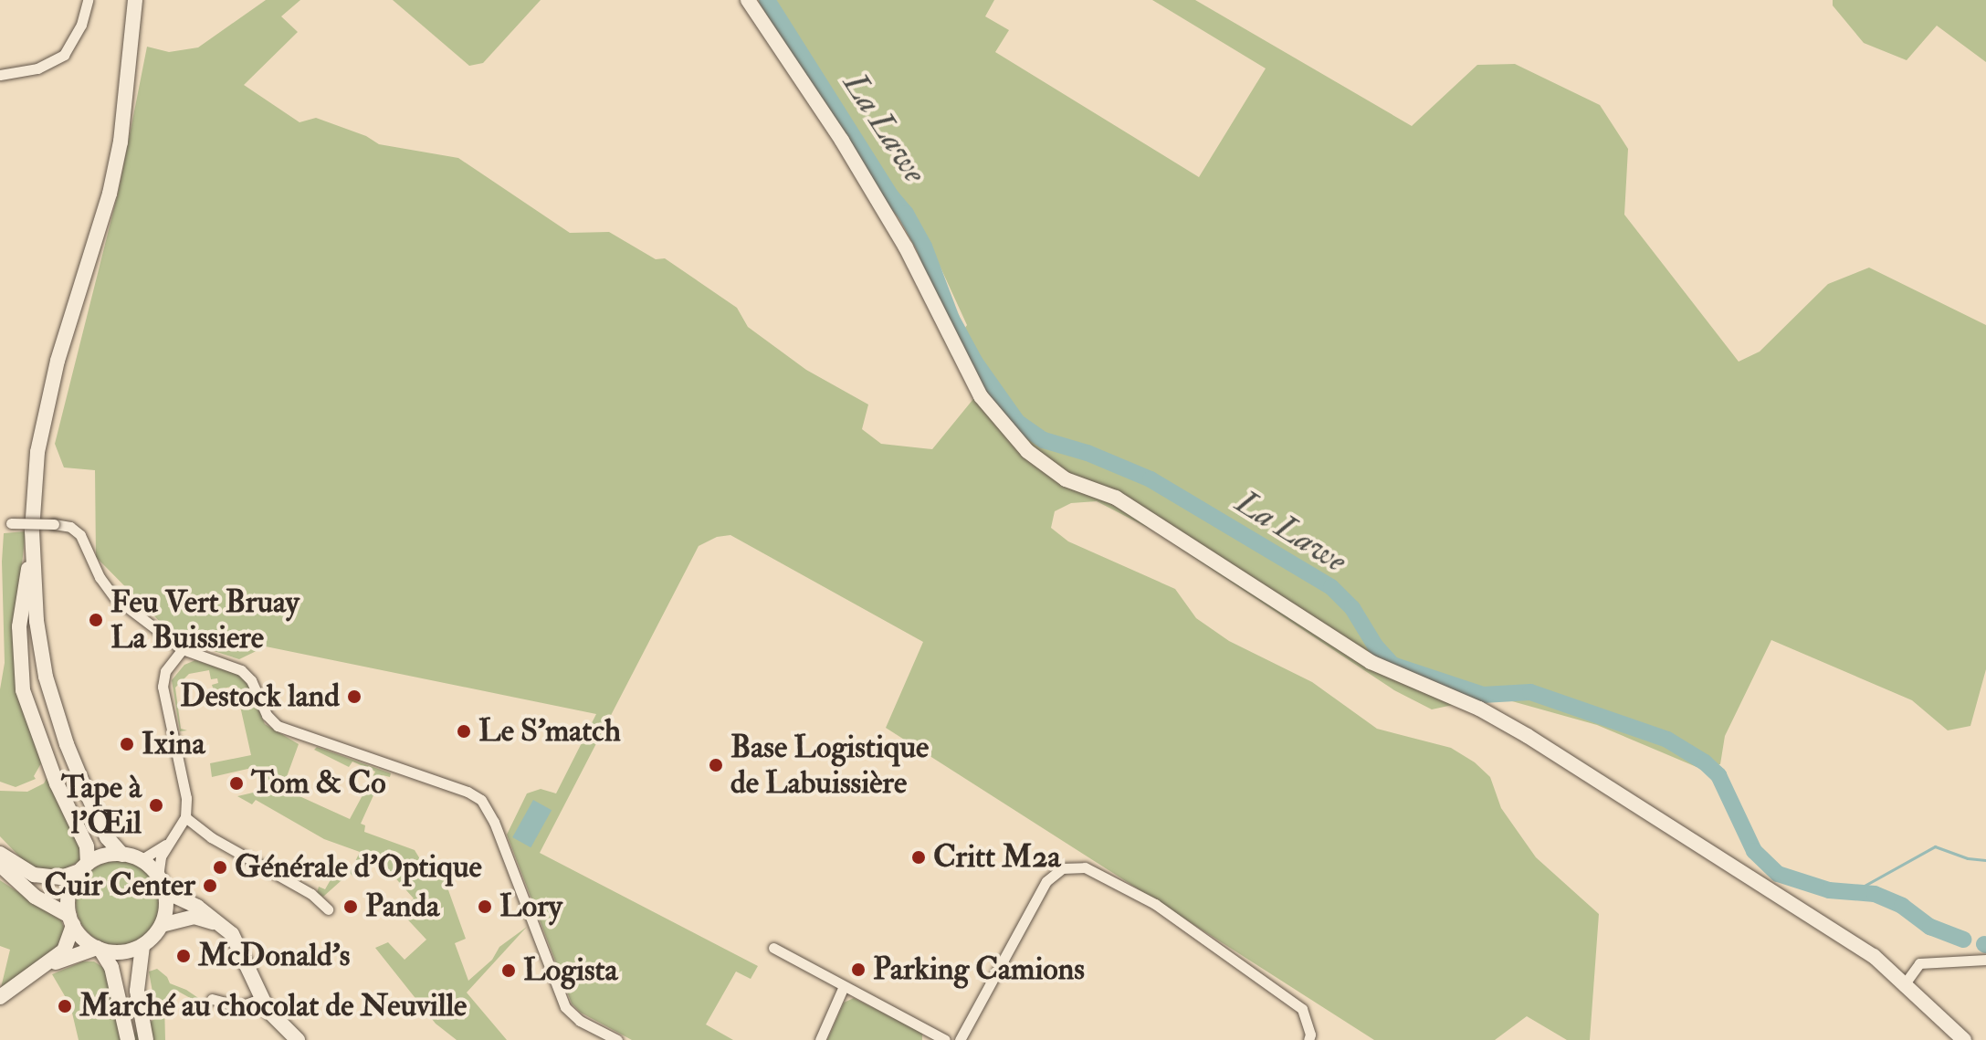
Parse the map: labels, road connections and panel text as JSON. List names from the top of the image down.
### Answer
{
  "water": ["La Lawe"],
  "places": [
    "Feu Vert Bruay La Buissiere",
    "Destock land",
    "Le S'match",
    "Ixina",
    "Base Logistique de Labuissière",
    "Tom & Co",
    "Tape à l'Œil",
    "Critt M2a",
    "Générale d'Optique",
    "Cuir Center",
    "Panda",
    "Lory",
    "McDonald's",
    "Parking Camions",
    "Logista",
    "Marché au chocolat de Neuville"
  ]
}
